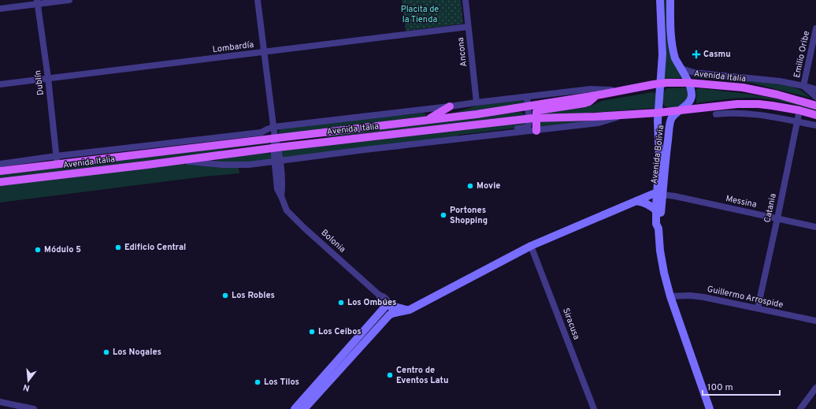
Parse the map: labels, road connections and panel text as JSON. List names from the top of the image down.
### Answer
{
  "streets": {
    "main road": ["Avenida Italia"],
    "street": [
      "Lombardía",
      "Ancona",
      "Emilio Oribe",
      "Dublín",
      "Avenida Bolivia",
      "Messina",
      "Catania",
      "Bolonia",
      "Guillermo Arrospide",
      "Siracusa"
    ]
  },
  "crossings": [
    ["Lombardía", "Ancona"],
    ["Lombardía", "Dublín"],
    ["Lombardía", "Bolonia"],
    ["Ancona", "Avenida Italia"],
    ["Emilio Oribe", "Avenida Italia"],
    ["Avenida Italia", "Dublín"],
    ["Avenida Italia", "Avenida Bolivia"],
    ["Avenida Italia", "Catania"],
    ["Avenida Italia", "Bolonia"],
    ["Avenida Bolivia", "Messina"],
    ["Avenida Bolivia", "Guillermo Arrospide"],
    ["Messina", "Catania"],
    ["Catania", "Guillermo Arrospide"]
  ],
  "parks": ["Placita de la Tienda"],
  "places": {
    "health": ["Casmu"],
    "other": [
      "Movie",
      "Portones Shopping",
      "Edificio Central",
      "Módulo 5",
      "Los Robles",
      "Los Ombúes",
      "Los Ceibos",
      "Los Nogales",
      "Centro de Eventos Latu",
      "Los Tilos"
    ]
  },
  "scale_bar": "100 m",
  "north": "bottom"
}
